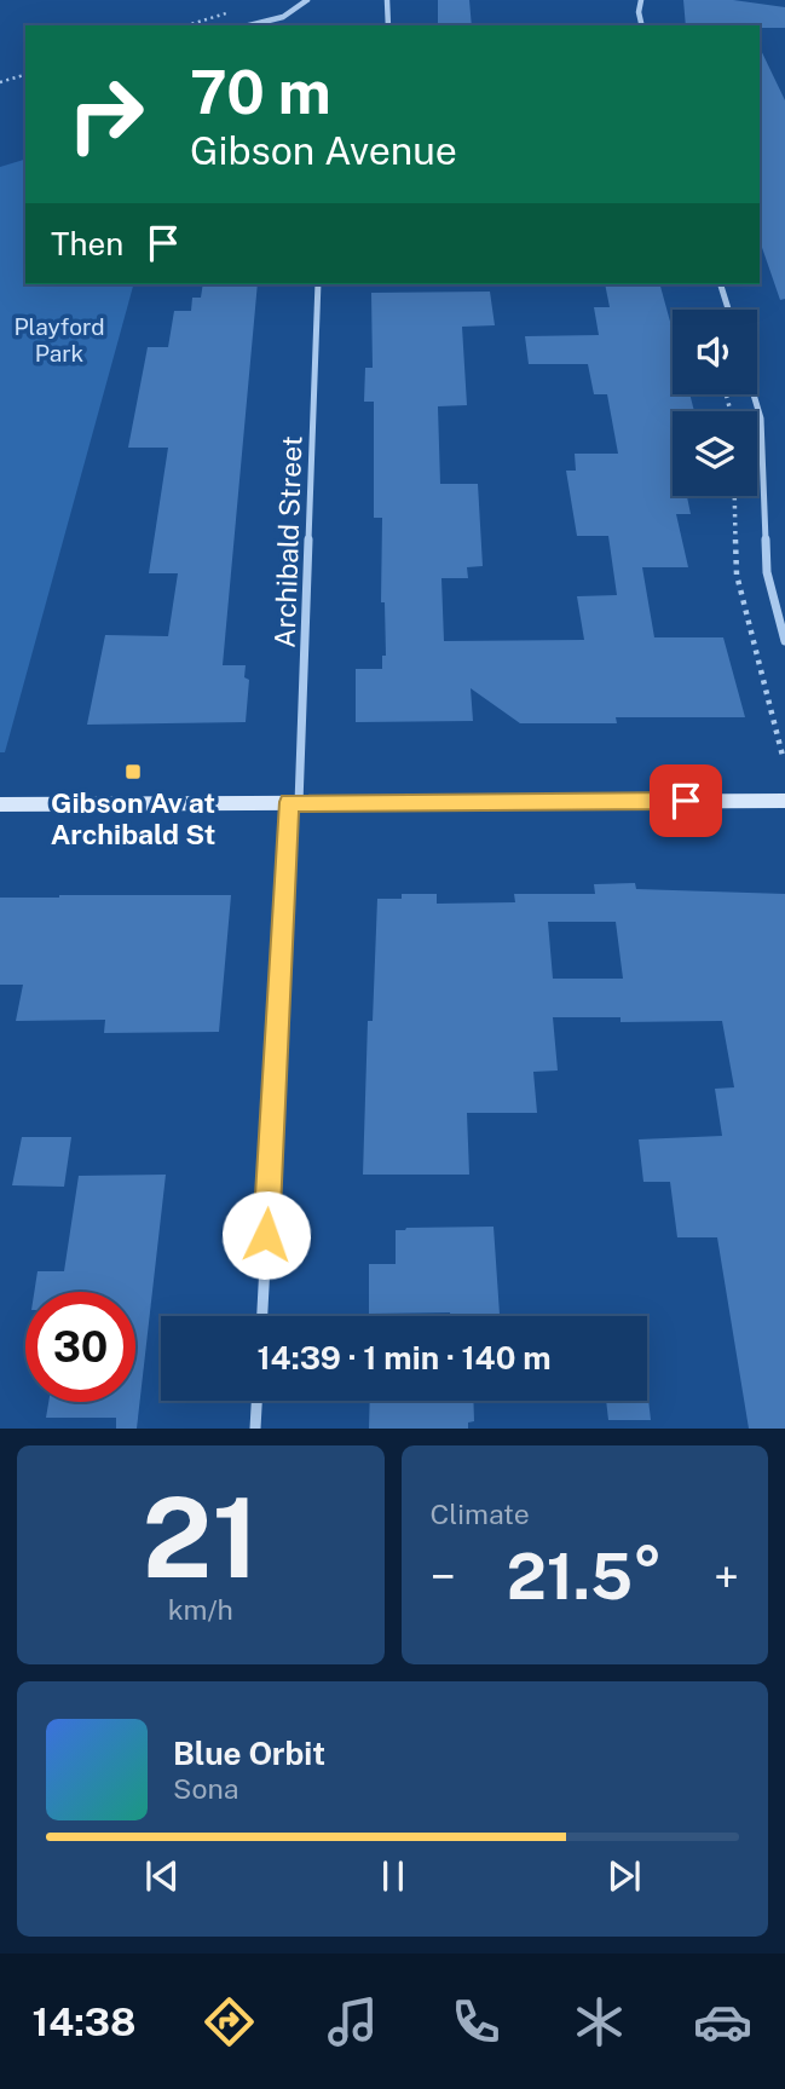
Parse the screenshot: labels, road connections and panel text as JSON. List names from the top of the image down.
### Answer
{
  "streets": {
    "street": ["Archibald Street"]
  },
  "parks": ["Playford Park"],
  "places": {
    "transit": ["Gibson Av at Archibald St"]
  },
  "page": {
    "turn": ["70 m", "Gibson Avenue"],
    "then": "Then",
    "limit": "30",
    "trip": "14:39 · 1 min · 140 m",
    "tile": [
      ["21", "km/h"],
      "Climate"
    ],
    "heat": ["−", "21.5°", "+"],
    "song": ["Blue Orbit", "Sona"],
    "tabs": "14:38"
  }
}
